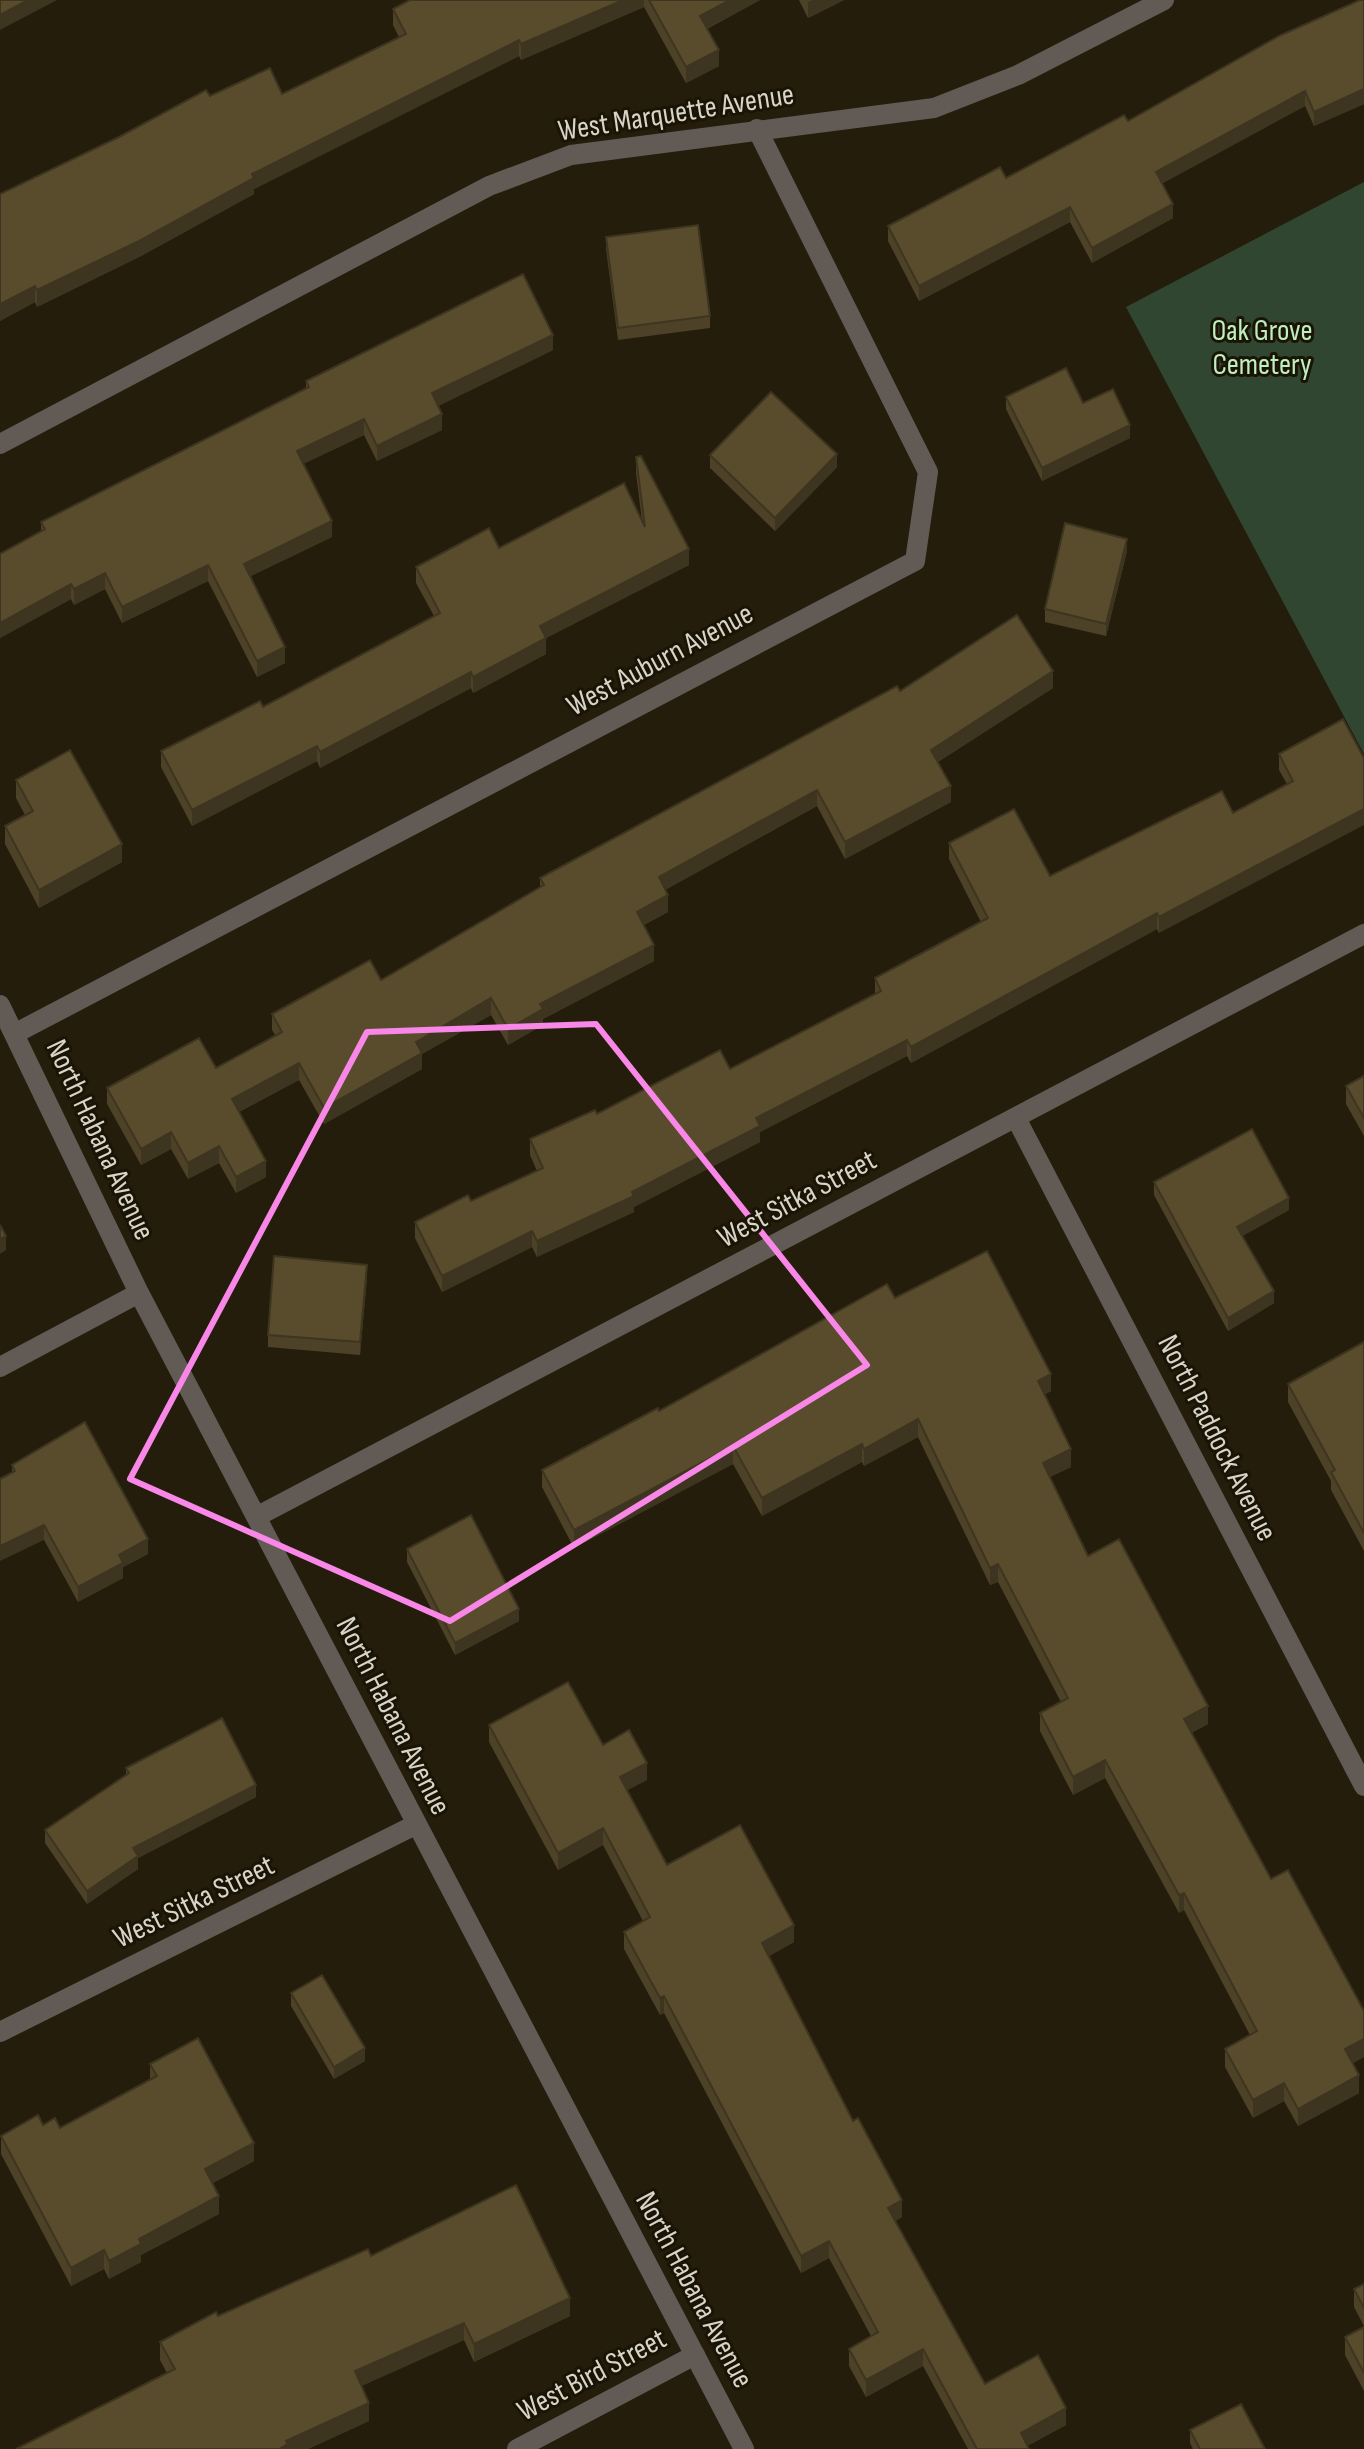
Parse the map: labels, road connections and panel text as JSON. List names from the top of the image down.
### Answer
{
  "streets": {
    "street": [
      "West Marquette Avenue",
      "West Auburn Avenue",
      "North Habana Avenue",
      "West Sitka Street",
      "North Paddock Avenue",
      "West Bird Street"
    ]
  },
  "crossings": [
    ["West Marquette Avenue", "West Auburn Avenue"],
    ["West Auburn Avenue", "North Habana Avenue"],
    ["North Habana Avenue", "West Sitka Street"],
    ["North Habana Avenue", "West Bird Street"],
    ["West Sitka Street", "North Paddock Avenue"]
  ],
  "parks": ["Oak Grove Cemetery"]
}
